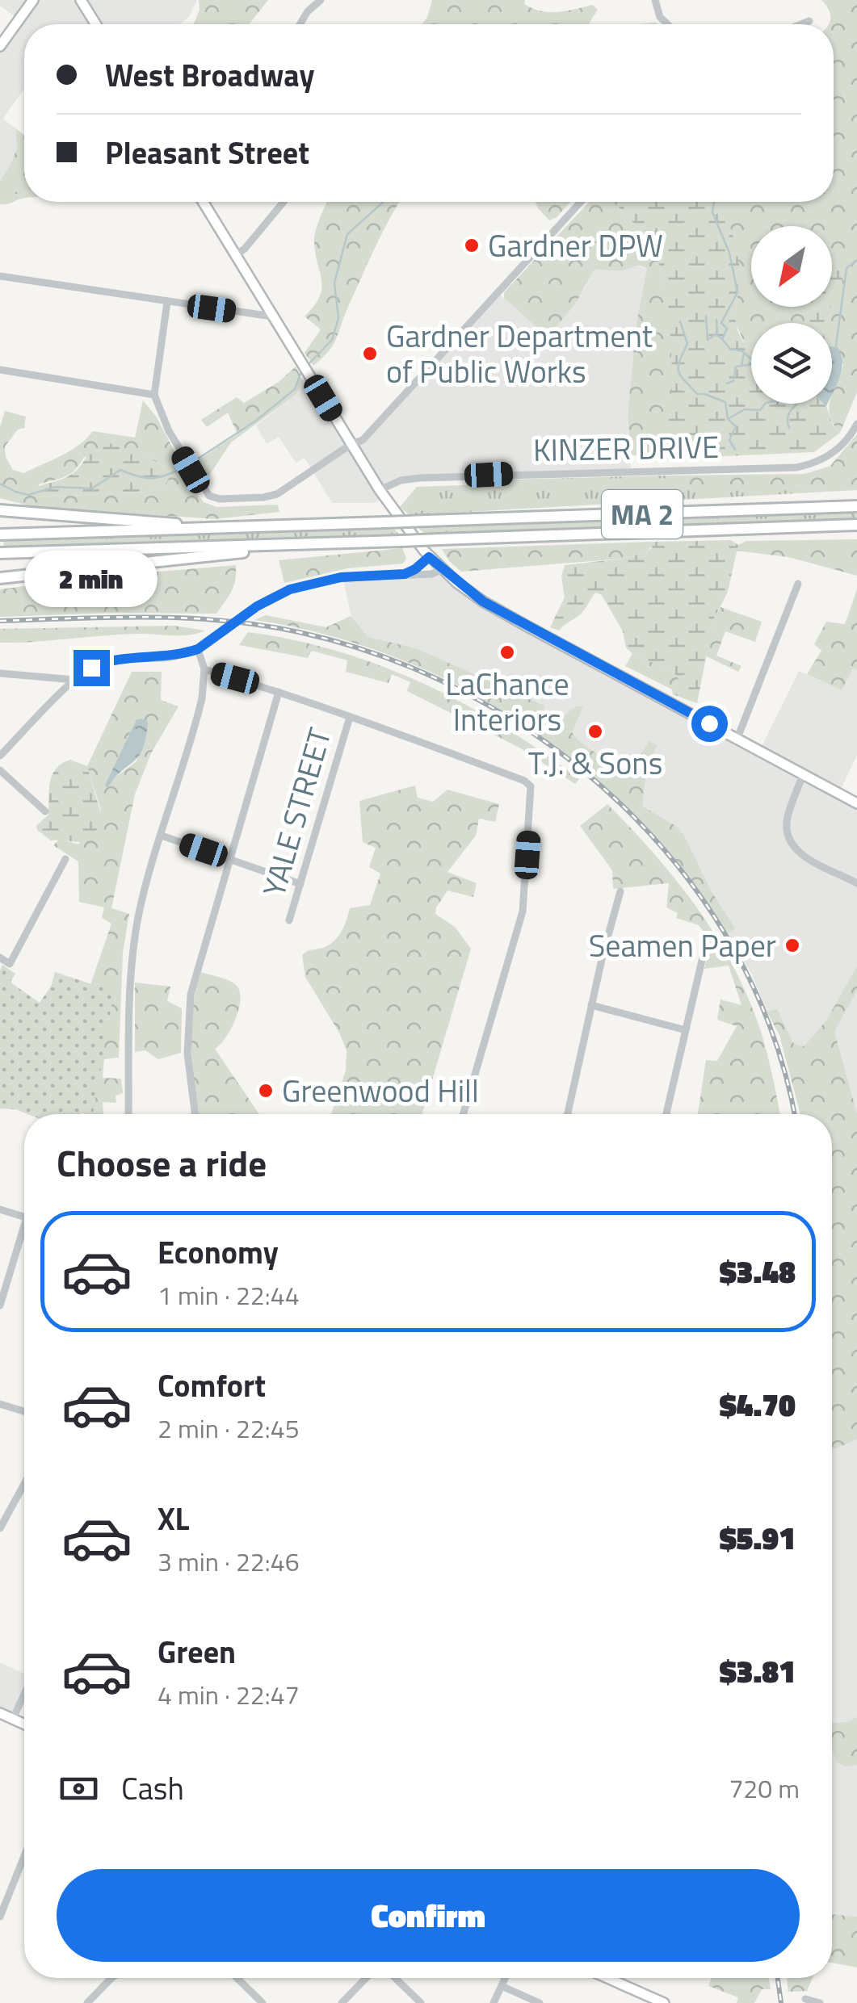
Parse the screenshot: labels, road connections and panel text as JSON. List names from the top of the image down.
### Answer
{
  "streets": {
    "highway": ["MA 2"],
    "street": ["KINZER DRIVE", "YALE STREET"]
  },
  "places": [
    "Gardner DPW",
    "Gardner Department of Public Works",
    "LaChance Interiors",
    "T.J. & Sons",
    "Seamen Paper",
    "Greenwood Hill"
  ],
  "north": "bottom left",
  "page": {
    "banner": ["West Broadway", "Pleasant Street"],
    "bubble": "2 min",
    "heading": "Choose a ride",
    "list": [
      {
        "name": "Economy",
        "note": "1 min · 22:44",
        "value": "$3.48"
      },
      {
        "name": "Comfort",
        "note": "2 min · 22:45",
        "value": "$4.70"
      },
      {
        "name": "XL",
        "note": "3 min · 22:46",
        "value": "$5.91"
      },
      {
        "name": "Green",
        "note": "4 min · 22:47",
        "value": "$3.81"
      }
    ],
    "pay": ["Cash", "720 m"],
    "buttons": "Confirm"
  }
}
